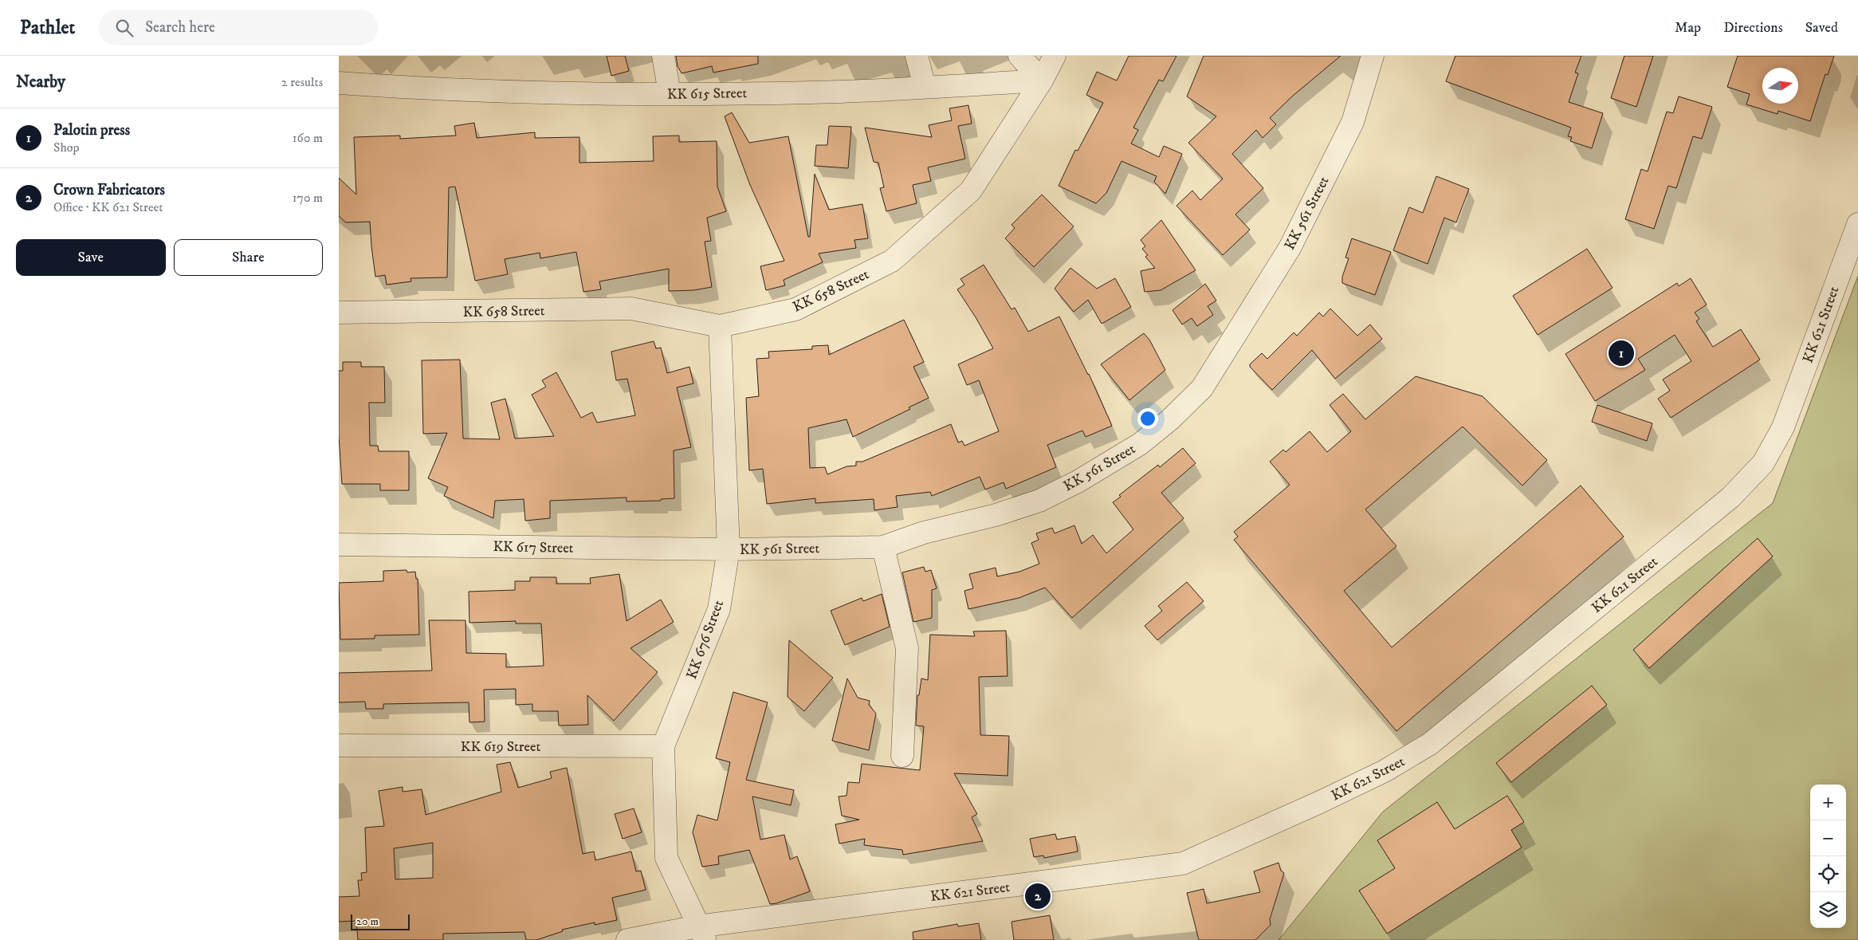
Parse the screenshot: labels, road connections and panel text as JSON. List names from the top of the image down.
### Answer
{
  "streets": {
    "street": [
      "KK 615 Street",
      "KK 561 Street",
      "KK 658 Street",
      "KK 621 Street",
      "KK 617 Street",
      "KK 676 Street",
      "KK 619 Street"
    ]
  },
  "crossings": [
    ["KK 615 Street", "KK 658 Street"],
    ["KK 561 Street", "KK 617 Street"],
    ["KK 561 Street", "KK 676 Street"],
    ["KK 658 Street", "KK 676 Street"],
    ["KK 621 Street", "KK 676 Street"],
    ["KK 617 Street", "KK 676 Street"],
    ["KK 676 Street", "KK 619 Street"]
  ],
  "scale_bar": "20 m",
  "north": "right",
  "page": {
    "header": "Pathlet",
    "search": "Search here",
    "nav": ["Map", "Directions", "Saved"],
    "heading": ["Nearby", "2 results"],
    "list": [
      {
        "mark": "1",
        "name": "Palotin press",
        "note": "Shop",
        "value": "160 m"
      },
      {
        "mark": "2",
        "name": "Crown Fabricators",
        "note": "Office · KK 621 Street",
        "value": "170 m"
      }
    ],
    "buttons": ["Save", "Share"],
    "pins": ["1", "2"],
    "map_buttons": ["+", "−"],
    "scale": "20 m"
  }
}
